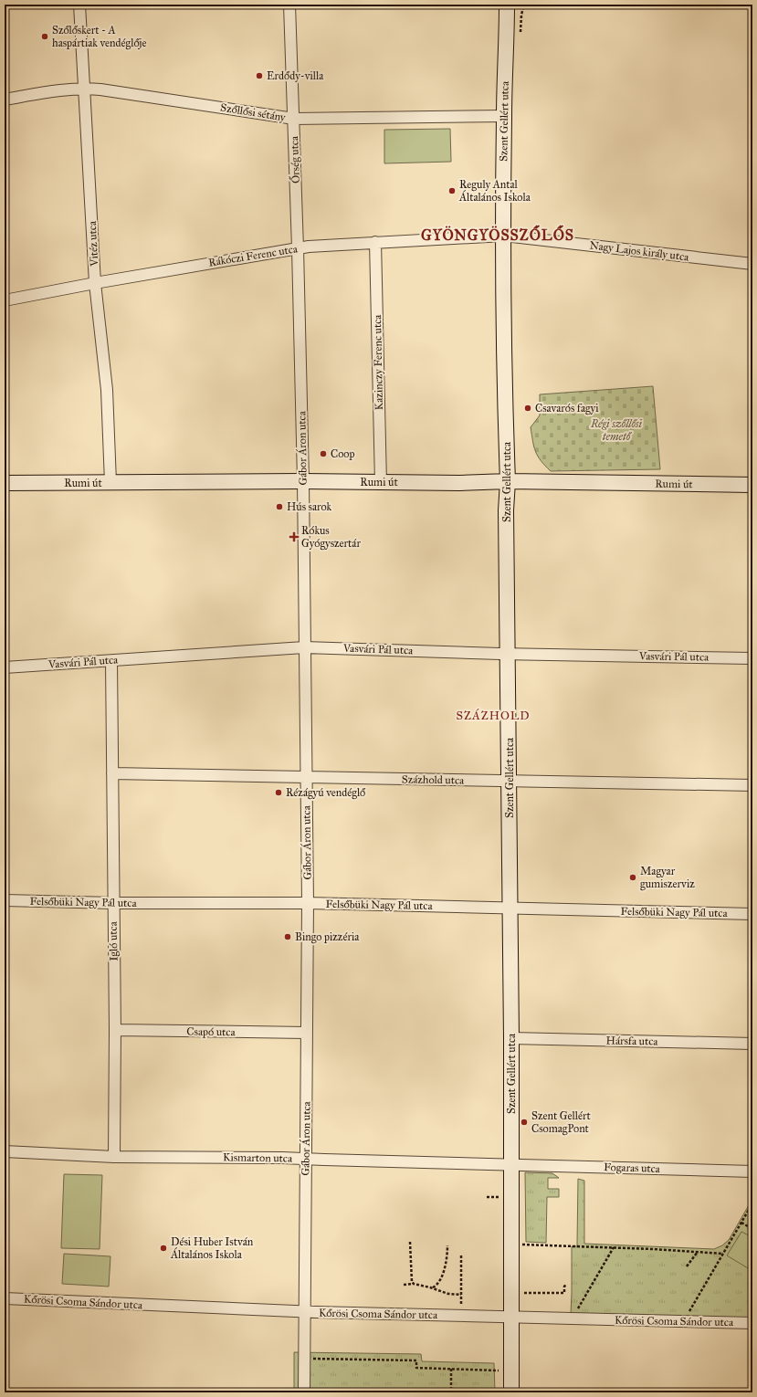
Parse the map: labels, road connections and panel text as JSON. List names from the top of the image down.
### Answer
{
  "streets": {
    "street": [
      "Szőllősi sétány",
      "Szent Gellért utca",
      "Őrség utca",
      "Vitéz utca",
      "Nagy Lajos király utca",
      "Rákóczi Ferenc utca",
      "Kazinczy Ferenc utca",
      "Gábor Áron utca",
      "Rumi út",
      "Vasvári Pál utca",
      "Százhold utca",
      "Felsőbüki Nagy Pál utca",
      "Igló utca",
      "Csapó utca",
      "Hársfa utca",
      "Kismarton utca",
      "Fogaras utca",
      "Kőrösi Csoma Sándor utca"
    ]
  },
  "crossings": [
    ["Szőllősi sétány", "Szent Gellért utca"],
    ["Szőllősi sétány", "Őrség utca"],
    ["Szőllősi sétány", "Vitéz utca"],
    ["Szent Gellért utca", "Nagy Lajos király utca"],
    ["Szent Gellért utca", "Rákóczi Ferenc utca"],
    ["Szent Gellért utca", "Rumi út"],
    ["Szent Gellért utca", "Vasvári Pál utca"],
    ["Szent Gellért utca", "Százhold utca"],
    ["Szent Gellért utca", "Felsőbüki Nagy Pál utca"],
    ["Szent Gellért utca", "Hársfa utca"],
    ["Szent Gellért utca", "Kismarton utca"],
    ["Szent Gellért utca", "Fogaras utca"],
    ["Szent Gellért utca", "Kőrösi Csoma Sándor utca"],
    ["Őrség utca", "Rákóczi Ferenc utca"],
    ["Őrség utca", "Gábor Áron utca"],
    ["Vitéz utca", "Rákóczi Ferenc utca"],
    ["Vitéz utca", "Rumi út"],
    ["Nagy Lajos király utca", "Rákóczi Ferenc utca"],
    ["Rákóczi Ferenc utca", "Kazinczy Ferenc utca"],
    ["Rákóczi Ferenc utca", "Gábor Áron utca"],
    ["Kazinczy Ferenc utca", "Rumi út"],
    ["Gábor Áron utca", "Rumi út"],
    ["Gábor Áron utca", "Vasvári Pál utca"],
    ["Gábor Áron utca", "Százhold utca"],
    ["Gábor Áron utca", "Felsőbüki Nagy Pál utca"],
    ["Gábor Áron utca", "Csapó utca"],
    ["Gábor Áron utca", "Kismarton utca"],
    ["Gábor Áron utca", "Kőrösi Csoma Sándor utca"],
    ["Vasvári Pál utca", "Igló utca"],
    ["Százhold utca", "Igló utca"],
    ["Felsőbüki Nagy Pál utca", "Igló utca"],
    ["Igló utca", "Csapó utca"],
    ["Igló utca", "Kismarton utca"],
    ["Kismarton utca", "Fogaras utca"]
  ],
  "districts": ["GYÖNGYÖSSZŐLŐS", "SZÁZHOLD"],
  "parks": ["Régi szőllősi temető"],
  "places": {
    "other": [
      "Szőlőskert - A haspártiak vendéglője",
      "Erdődy-villa",
      "Reguly Antal Általános Iskola",
      "Csavarós fagyi",
      "Coop",
      "Hús sarok",
      "Rézágyú vendéglő",
      "Magyar gumiszerviz",
      "Bingo pizzéria",
      "Szent Gellért CsomagPont",
      "Dési Huber István Általános Iskola"
    ],
    "health": ["Rókus Gyógyszertár"]
  }
}
